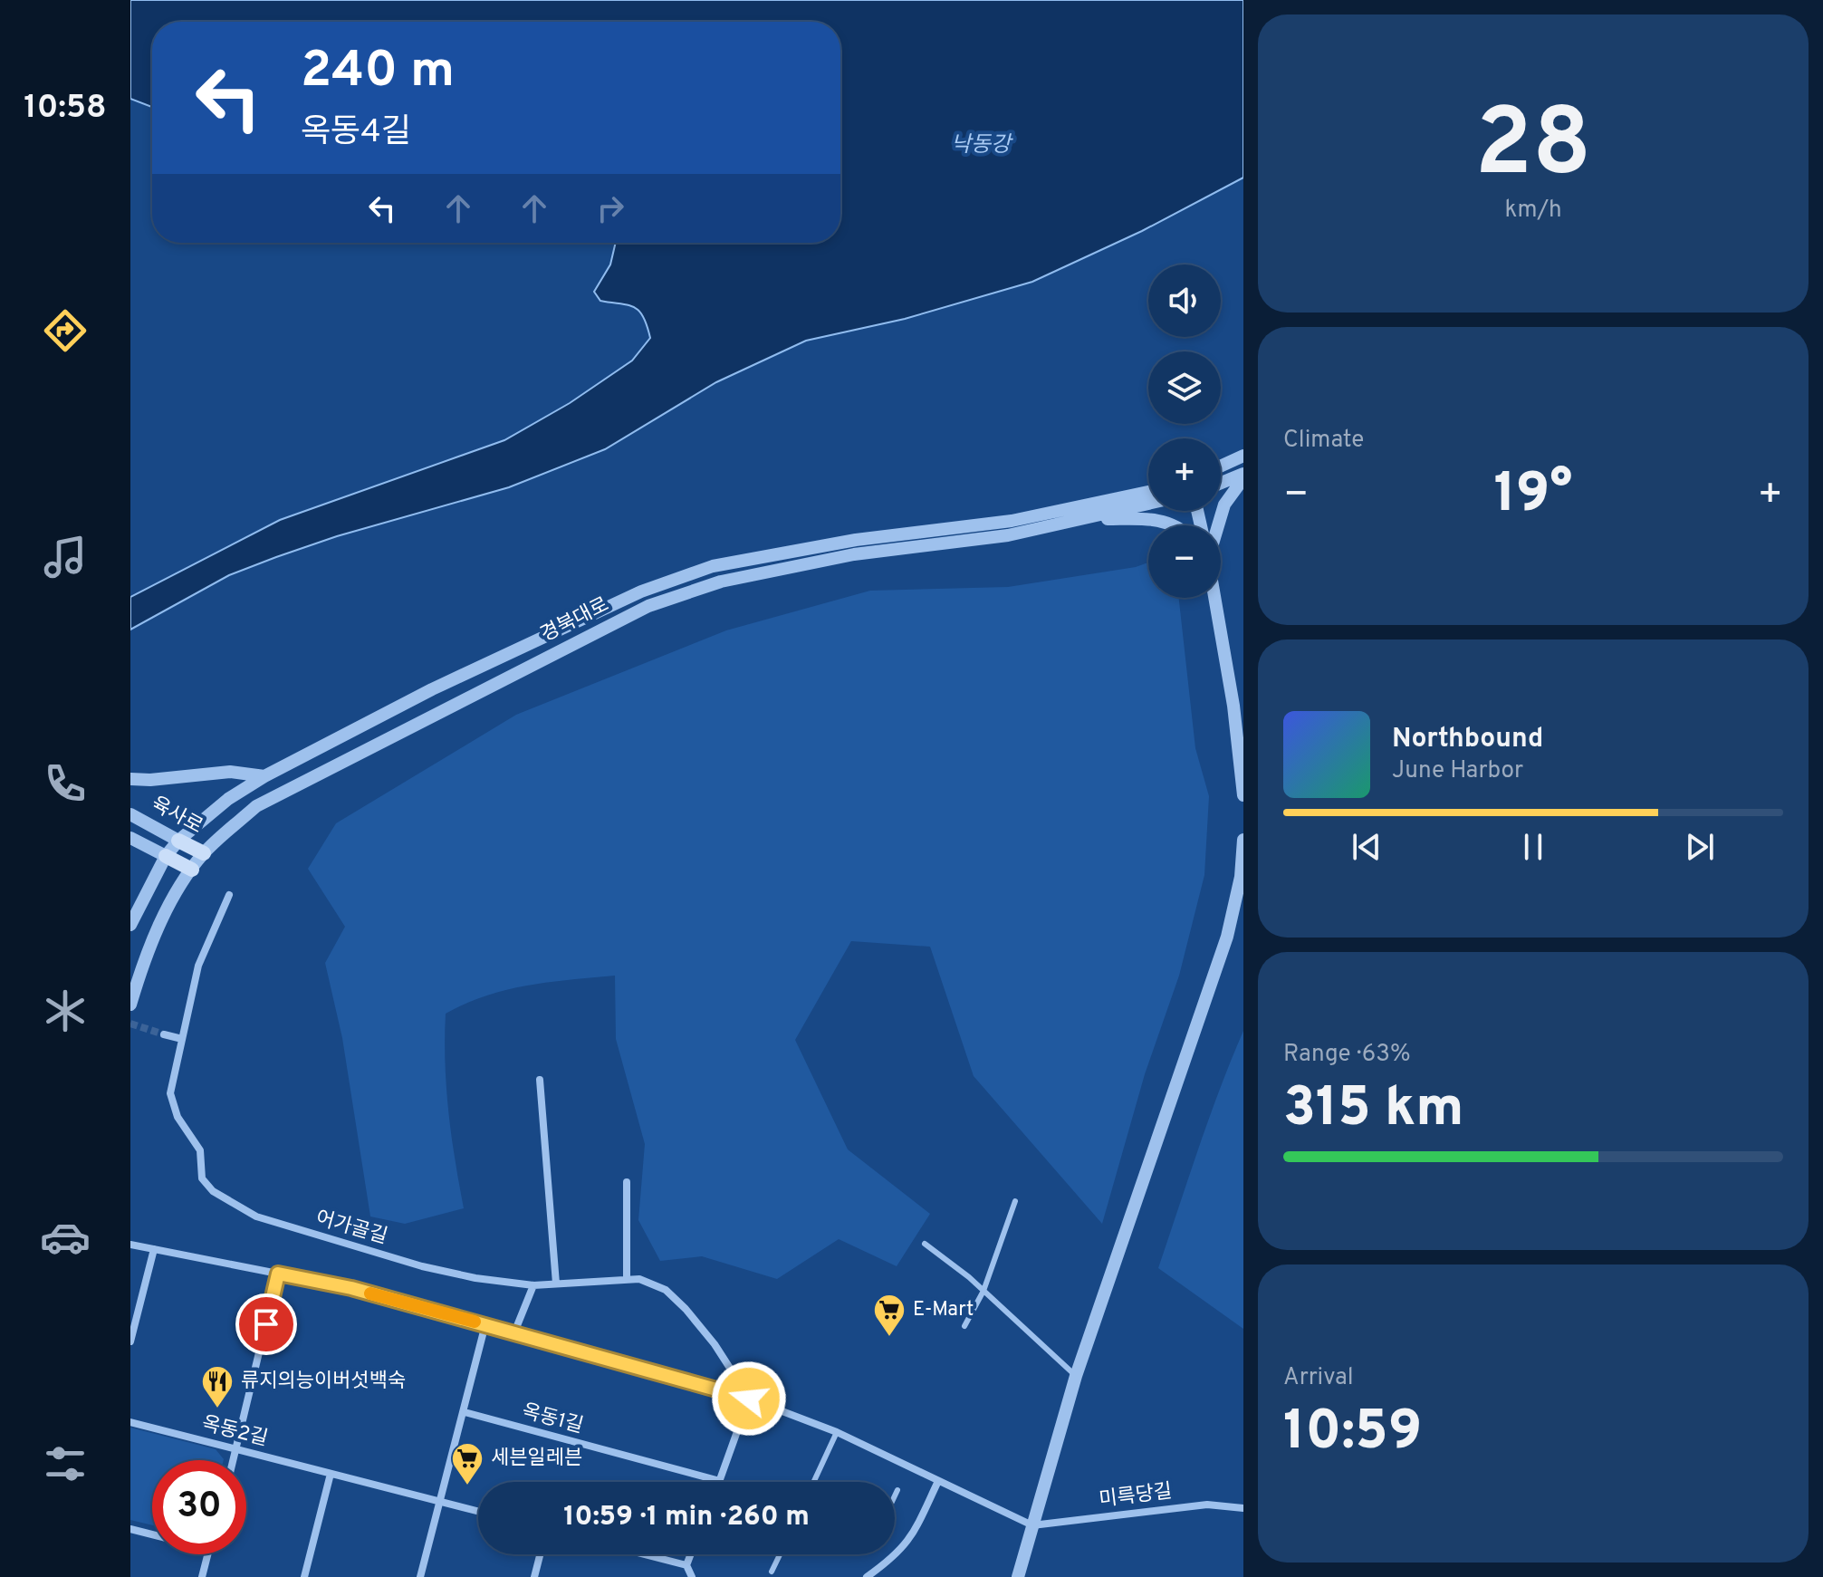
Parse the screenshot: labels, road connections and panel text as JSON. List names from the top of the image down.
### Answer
{
  "streets": {
    "main road": ["육사로"],
    "street": [
      "경북대로",
      "어가골길",
      "옥동1길",
      "옥동2길",
      "미륵당길"
    ]
  },
  "crossings": [
    ["경북대로", "육사로"]
  ],
  "water": ["낙동강"],
  "places": {
    "supermarket": ["E-Mart", "세븐일레븐"],
    "restaurant": ["류지의능이버섯백숙"]
  },
  "page": {
    "tabs": "10:58",
    "tile": [
      ["28", "km/h"],
      "Climate",
      ["Range · 63%", "315 km"],
      ["Arrival", "10:59"]
    ],
    "turn": ["240 m", "옥동4길"],
    "map_buttons": ["+", "−"],
    "heat": ["−", "19°", "+"],
    "song": ["Northbound", "June Harbor"],
    "limit": "30",
    "trip": "10:59 · 1 min · 260 m"
  }
}
